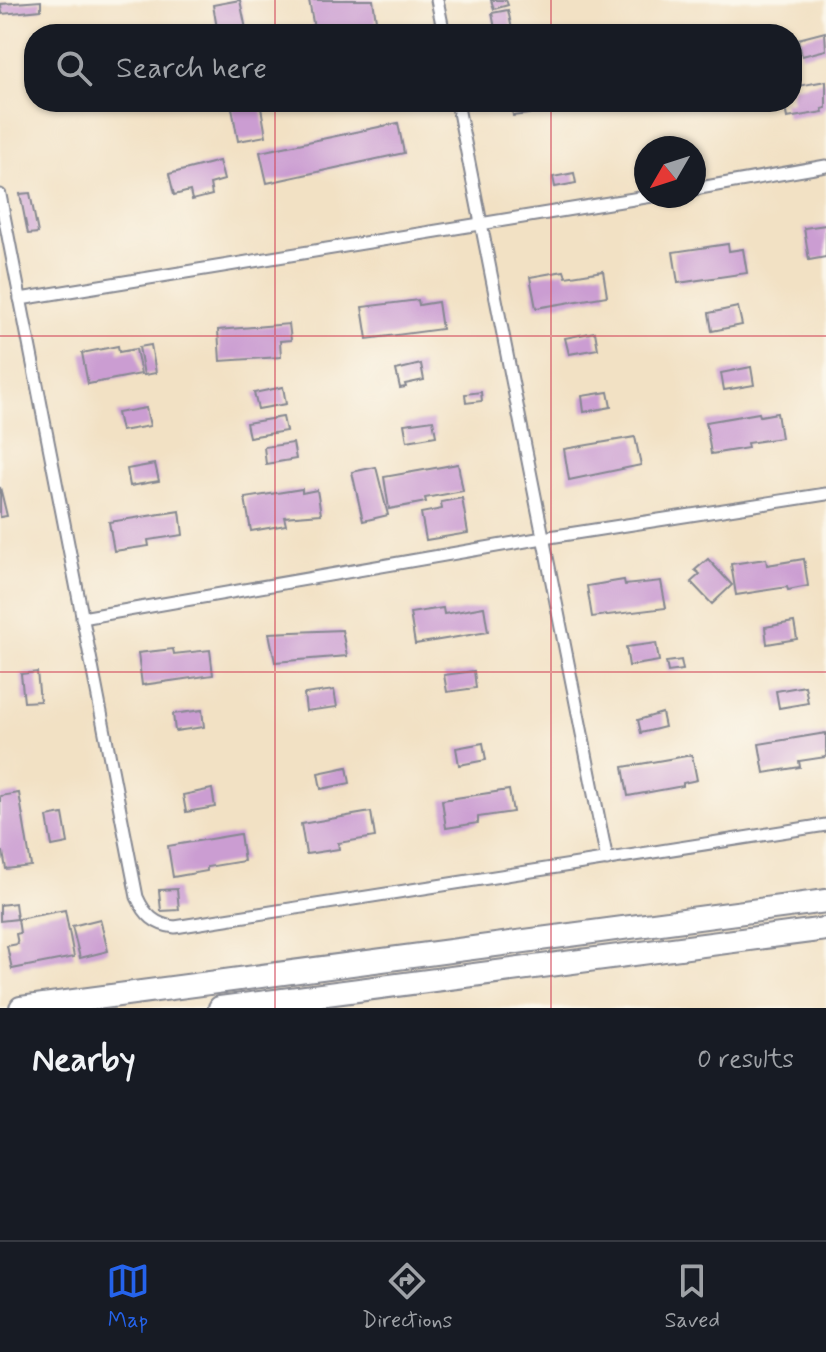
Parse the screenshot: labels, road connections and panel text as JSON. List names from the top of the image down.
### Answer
{
  "north": "bottom left",
  "page": {
    "search": "Search here",
    "heading": ["Nearby", "0 results"],
    "nav": ["Map", "Directions", "Saved"]
  }
}
